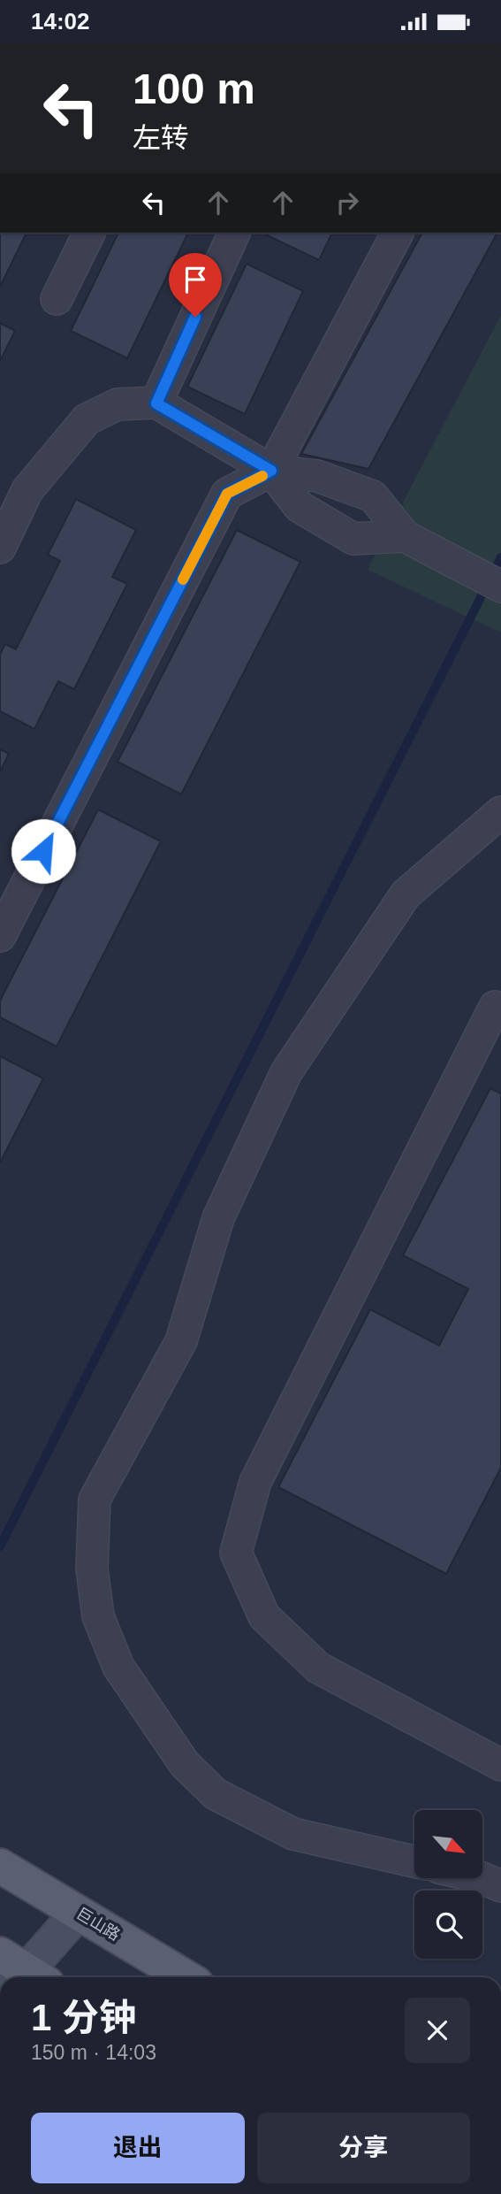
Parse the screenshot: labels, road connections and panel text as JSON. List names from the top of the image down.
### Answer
{
  "streets": {
    "main road": ["巨山路"]
  },
  "north": "bottom right",
  "page": {
    "status": "14:02",
    "turn": ["100 m", "左转"],
    "heading": ["1 分钟", "150 m · 14:03"],
    "buttons": ["退出", "分享"]
  }
}
